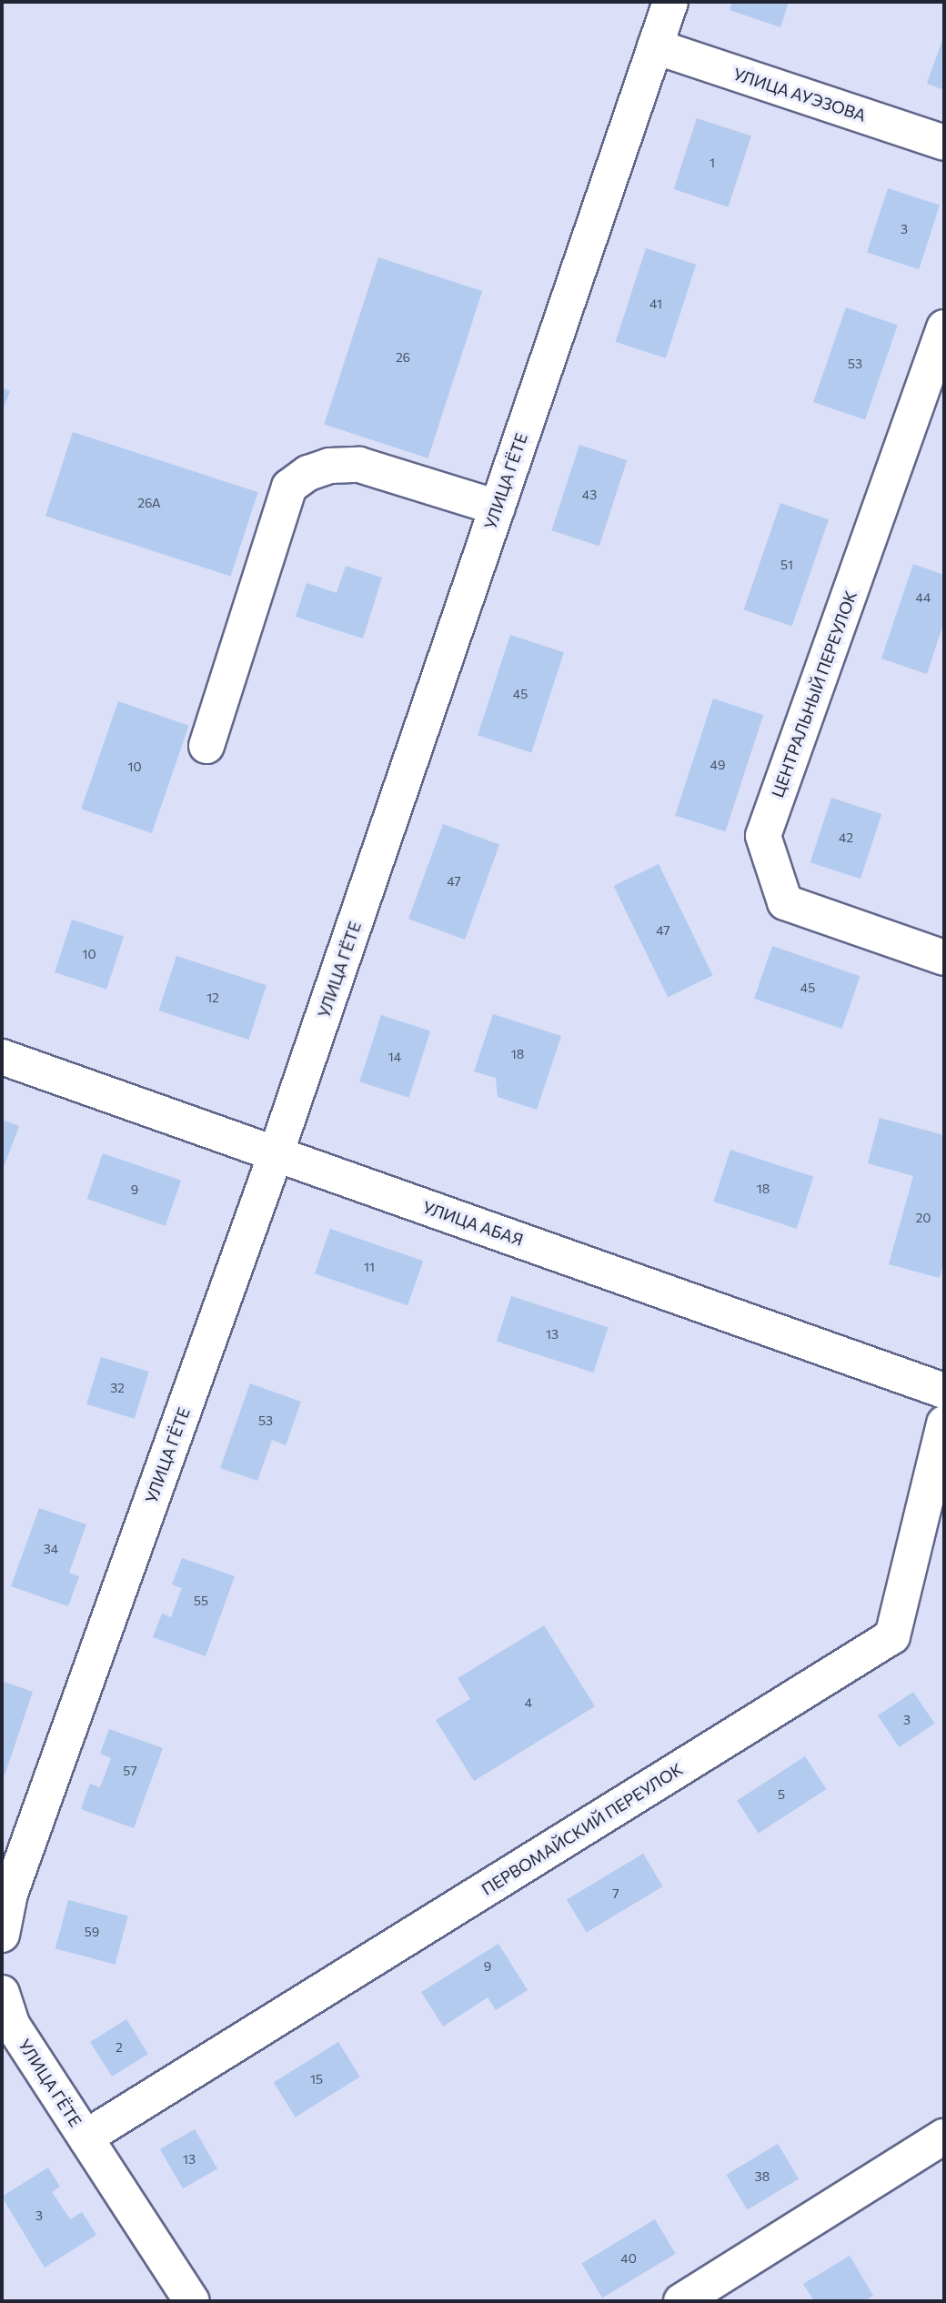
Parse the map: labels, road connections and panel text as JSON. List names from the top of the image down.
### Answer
{
  "streets": {
    "street": [
      "УЛИЦА АУЭЗОВА",
      "УЛИЦА ГЁТЕ",
      "ЦЕНТРАЛЬНЫЙ ПЕРЕУЛОК",
      "УЛИЦА АБАЯ",
      "ПЕРВОМАЙСКИЙ ПЕРЕУЛОК"
    ]
  },
  "crossings": [
    ["УЛИЦА АУЭЗОВА", "УЛИЦА ГЁТЕ"],
    ["УЛИЦА ГЁТЕ", "УЛИЦА АБАЯ"],
    ["УЛИЦА ГЁТЕ", "ПЕРВОМАЙСКИЙ ПЕРЕУЛОК"]
  ],
  "house_numbers": [
    "1",
    "3",
    "41",
    "26",
    "53",
    "43",
    "26A",
    "51",
    "44",
    "45",
    "49",
    "10",
    "42",
    "47",
    "47",
    "10",
    "45",
    "12",
    "18",
    "14",
    "18",
    "9",
    "20",
    "11",
    "13",
    "32",
    "53",
    "34",
    "55",
    "4",
    "3",
    "57",
    "5",
    "7",
    "59",
    "9",
    "2",
    "15",
    "13",
    "38",
    "3",
    "40"
  ]
}
